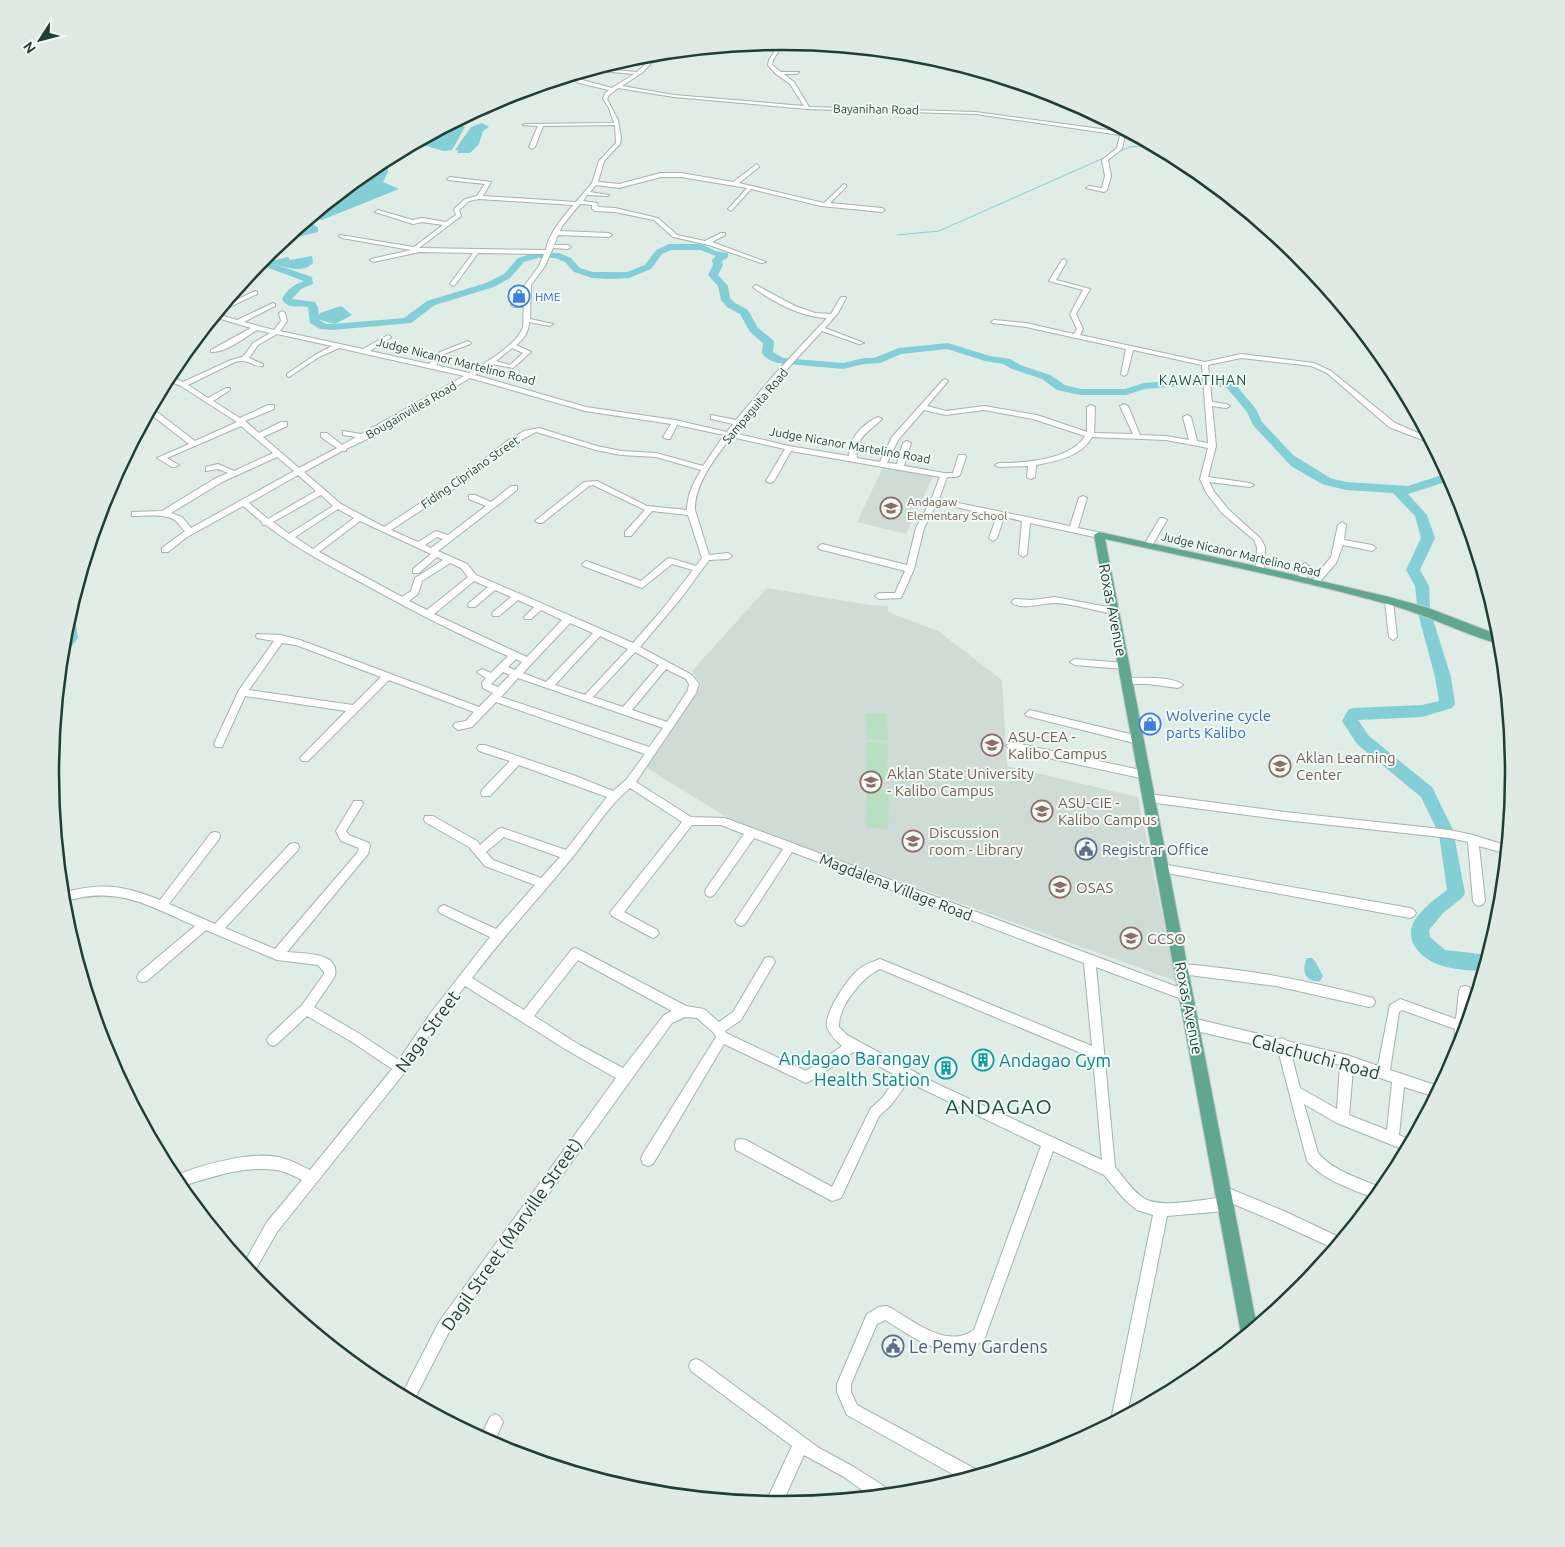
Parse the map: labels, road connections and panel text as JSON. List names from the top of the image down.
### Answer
{
  "streets": {
    "main road": ["Judge Nicanor Martelino Road", "Roxas Avenue"],
    "street": [
      "Bayanihan Road",
      "Sampaguita Road",
      "Bougainvillea Road",
      "Fiding Cipriano Street",
      "Magdalena Village Road",
      "Naga Street",
      "Calachuchi Road",
      "Dagil Street (Marville Street)"
    ]
  },
  "crossings": [
    ["Judge Nicanor Martelino Road", "Sampaguita Road"],
    ["Judge Nicanor Martelino Road", "Bougainvillea Road"],
    ["Judge Nicanor Martelino Road", "Roxas Avenue"],
    ["Sampaguita Road", "Fiding Cipriano Street"],
    ["Roxas Avenue", "Magdalena Village Road"],
    ["Roxas Avenue", "Calachuchi Road"]
  ],
  "districts": ["KAWATIHAN", "ANDAGAO"],
  "places": {
    "shop": ["HME", "Wolverine cycle parts Kalibo"],
    "school or university": [
      "Andagaw Elementary School",
      "ASU-CEA - Kalibo Campus",
      "Aklan Learning Center",
      "Aklan State University - Kalibo Campus",
      "ASU-CIE - Kalibo Campus",
      "Discussion room - Library",
      "OSAS",
      "GCSO"
    ],
    "public building": ["Registrar Office", "Le Pemy Gardens"],
    "building": ["Andagao Gym", "Andagao Barangay Health Station"]
  },
  "north": "bottom left"
}
